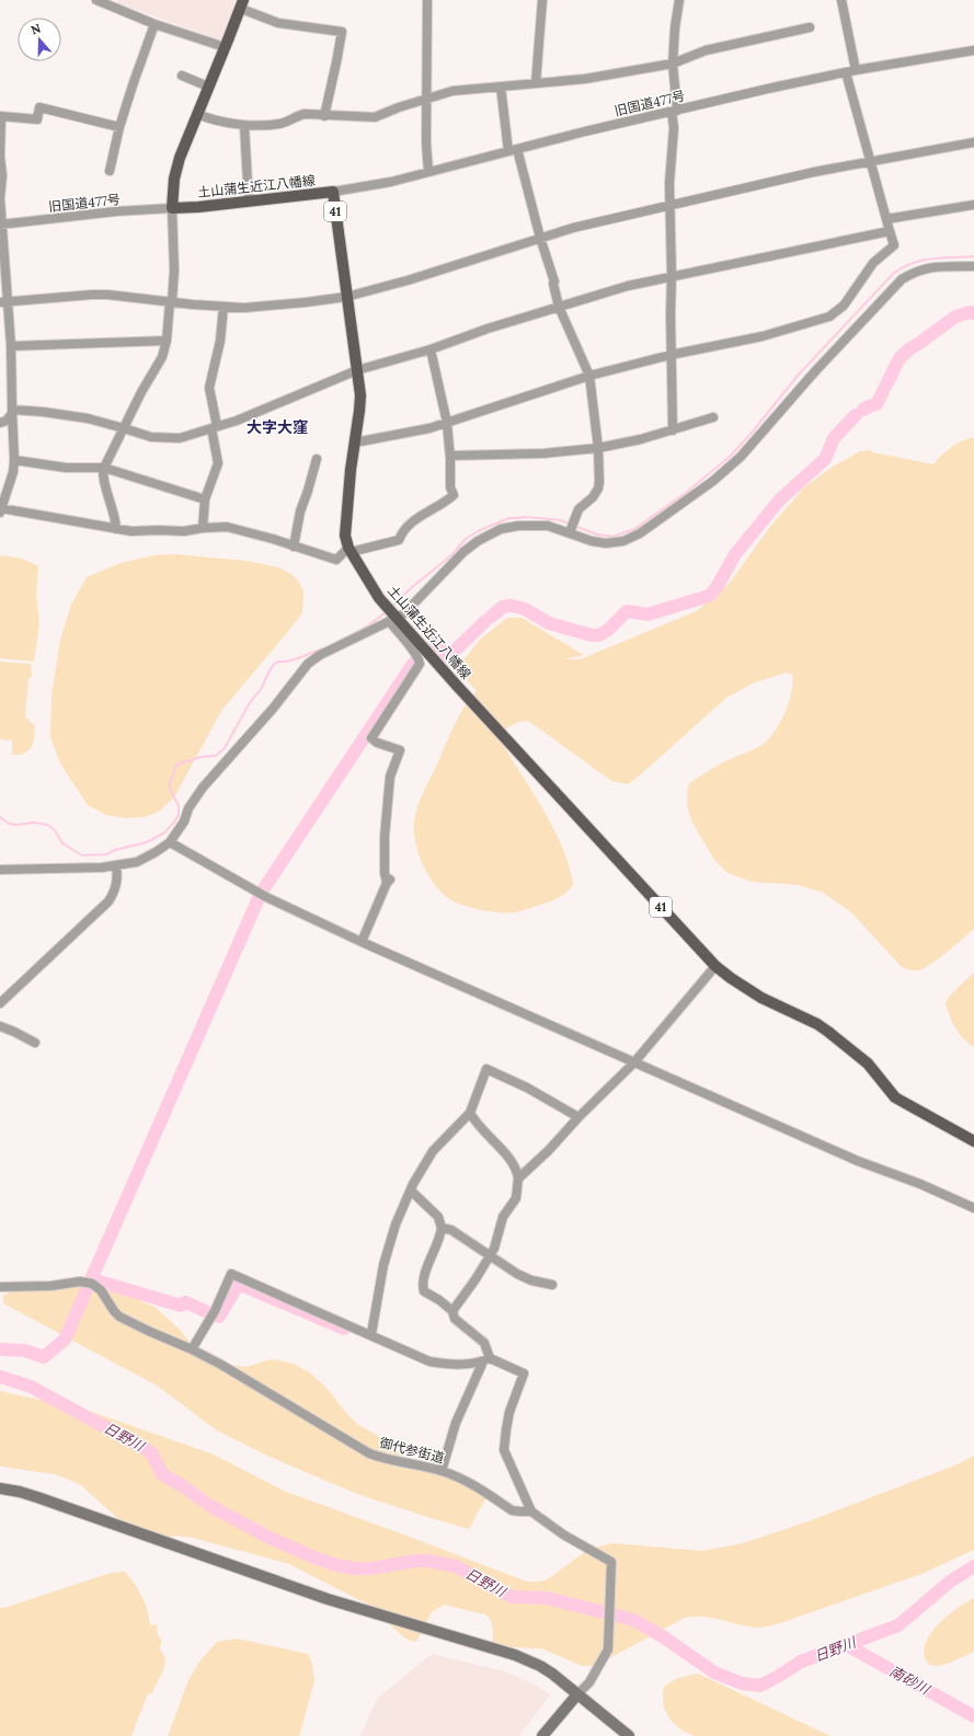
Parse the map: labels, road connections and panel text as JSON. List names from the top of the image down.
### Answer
{
  "streets": {
    "main road": ["土山蒲生近江八幡線", "41"],
    "street": ["旧国道477号", "御代参街道"]
  },
  "crossings": [
    ["旧国道477号", "土山蒲生近江八幡線"]
  ],
  "districts": ["大字大窪"],
  "water": ["日野川", "南砂川"],
  "north": "top"
}
